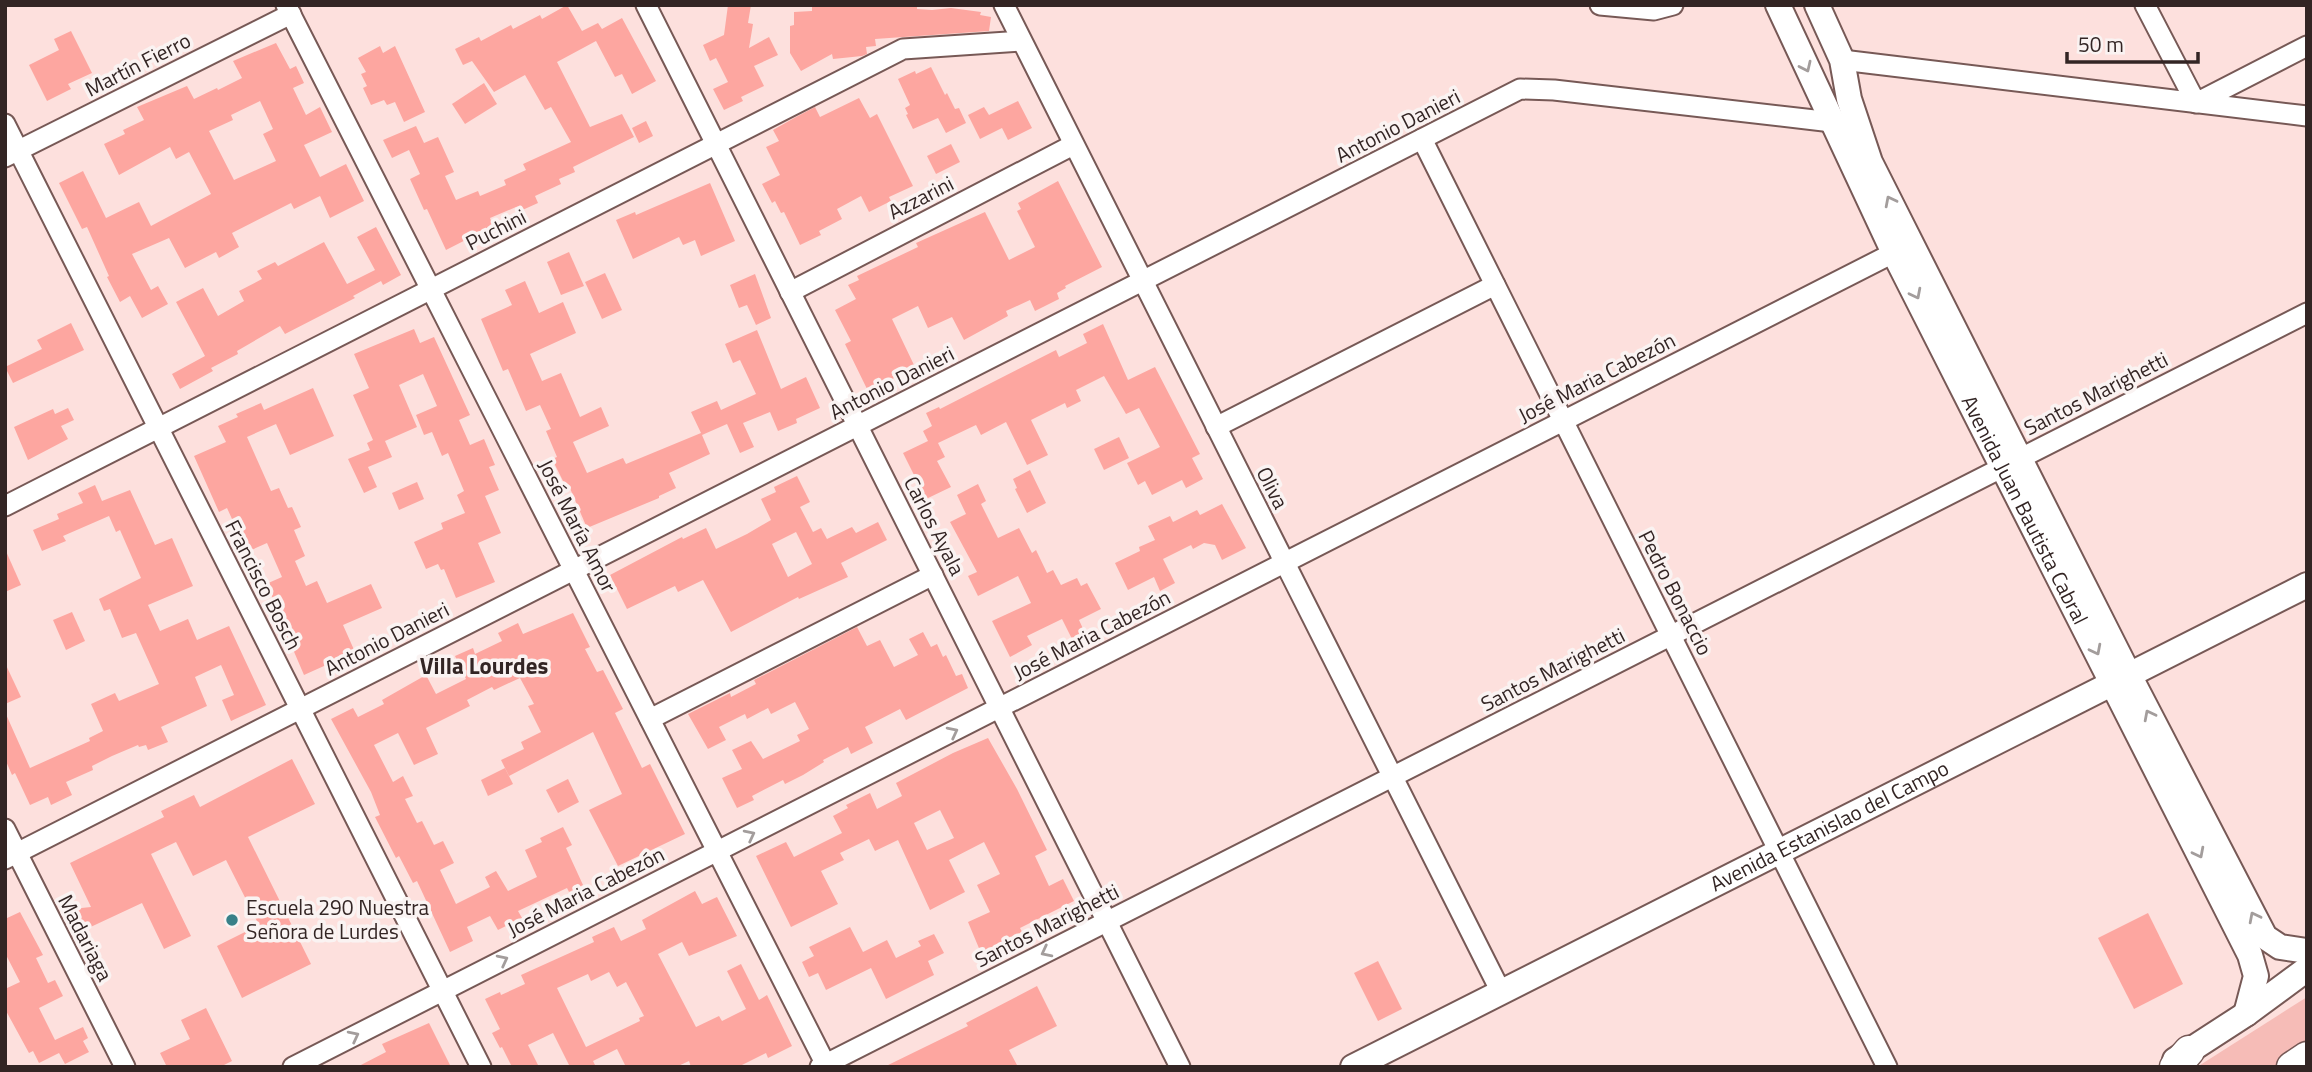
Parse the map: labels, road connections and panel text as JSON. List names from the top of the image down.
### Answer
{
  "streets": {
    "main road": ["Avenida Juan Bautista Cabral", "Avenida Estanislao del Campo"],
    "street": [
      "Martín Fierro",
      "Antonio Danieri",
      "Azzarini",
      "Puchini",
      "José Maria Cabezón",
      "Santos Marighetti",
      "Oliva",
      "José María Amor",
      "Carlos Ayala",
      "Francisco Bosch",
      "Pedro Bonaccio",
      "Madariaga"
    ]
  },
  "crossings": [
    ["Martín Fierro", "José María Amor"],
    ["Martín Fierro", "Francisco Bosch"],
    ["Antonio Danieri", "Oliva"],
    ["Antonio Danieri", "Avenida Juan Bautista Cabral"],
    ["Antonio Danieri", "José María Amor"],
    ["Antonio Danieri", "Carlos Ayala"],
    ["Antonio Danieri", "Francisco Bosch"],
    ["Antonio Danieri", "Pedro Bonaccio"],
    ["Antonio Danieri", "Madariaga"],
    ["Azzarini", "Oliva"],
    ["Azzarini", "Carlos Ayala"],
    ["Puchini", "Oliva"],
    ["Puchini", "José María Amor"],
    ["Puchini", "Carlos Ayala"],
    ["Puchini", "Francisco Bosch"],
    ["José Maria Cabezón", "Oliva"],
    ["José Maria Cabezón", "Avenida Juan Bautista Cabral"],
    ["José Maria Cabezón", "José María Amor"],
    ["José Maria Cabezón", "Carlos Ayala"],
    ["José Maria Cabezón", "Francisco Bosch"],
    ["José Maria Cabezón", "Pedro Bonaccio"],
    ["Santos Marighetti", "Oliva"],
    ["Santos Marighetti", "Avenida Juan Bautista Cabral"],
    ["Santos Marighetti", "José María Amor"],
    ["Santos Marighetti", "Carlos Ayala"],
    ["Santos Marighetti", "Pedro Bonaccio"],
    ["Oliva", "Avenida Estanislao del Campo"],
    ["Avenida Juan Bautista Cabral", "Avenida Estanislao del Campo"],
    ["Pedro Bonaccio", "Avenida Estanislao del Campo"]
  ],
  "districts": ["Villa Lourdes"],
  "places": ["Escuela 290 Nuestra Señora de Lurdes"],
  "scale_bar": "50 m"
}
